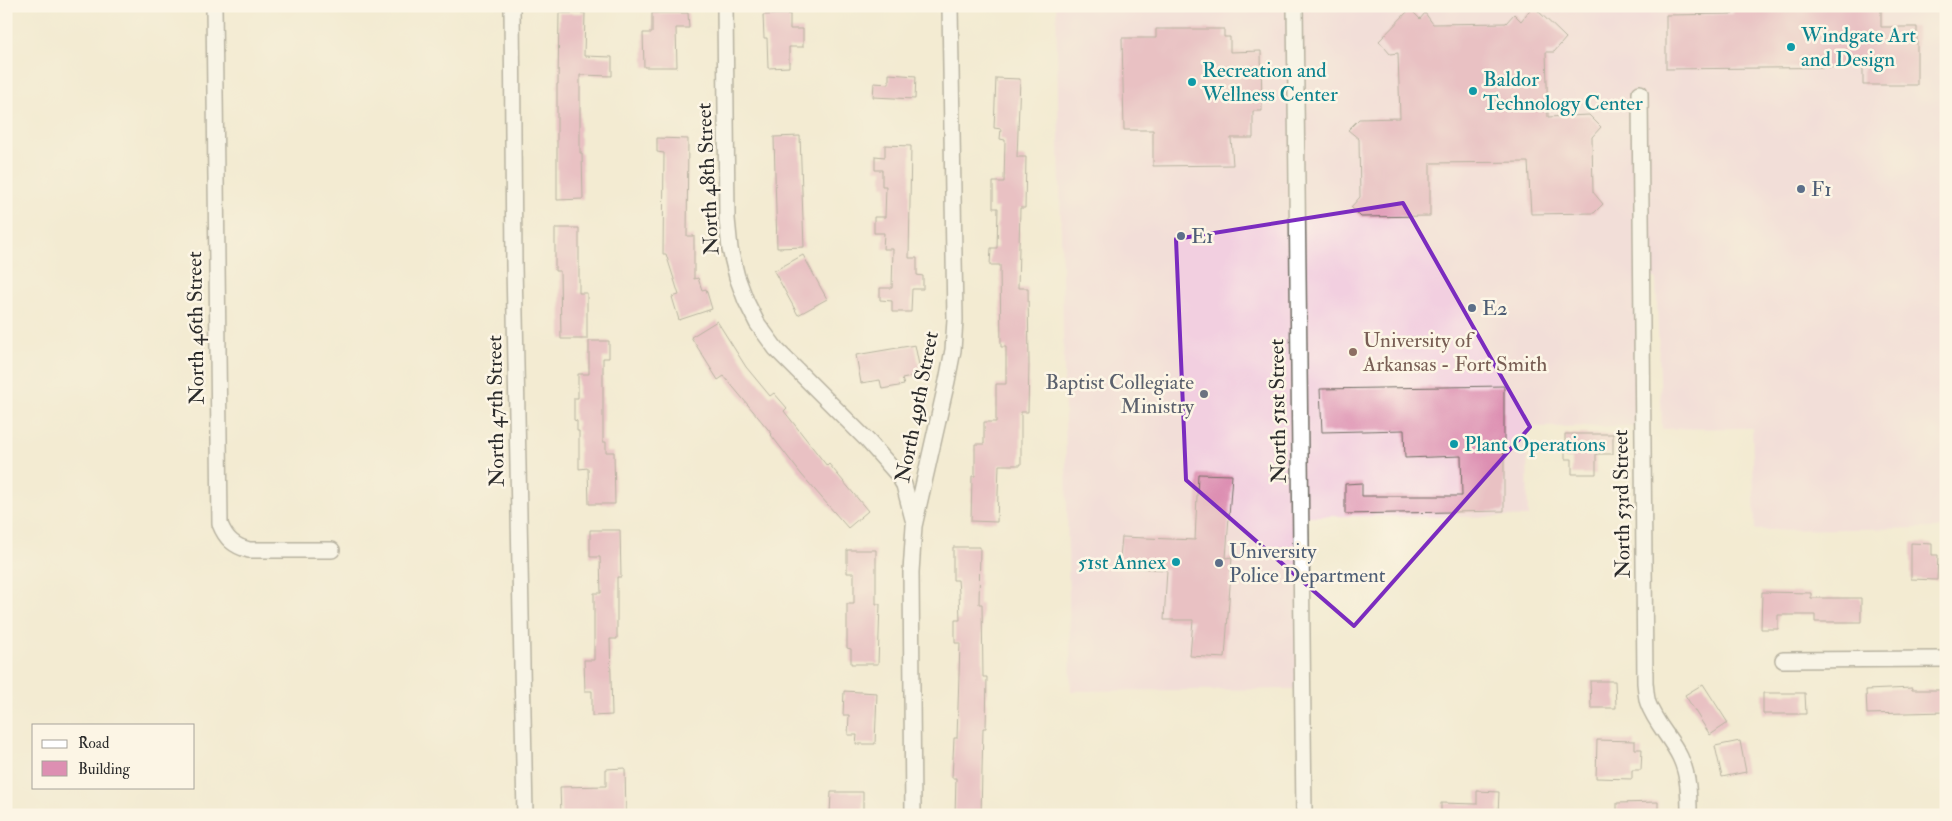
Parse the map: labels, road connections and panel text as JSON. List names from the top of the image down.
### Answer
{
  "streets": {
    "street": [
      "North 48th Street",
      "North 46th Street",
      "North 49th Street",
      "North 47th Street",
      "North 51st Street",
      "North 53rd Street"
    ]
  },
  "crossings": [
    ["North 48th Street", "North 49th Street"]
  ],
  "places": [
    "Windgate Art and Design",
    "Recreation and Wellness Center",
    "Baldor Technology Center",
    "F1",
    "E1",
    "E2",
    "University of Arkansas - Fort Smith",
    "Baptist Collegiate Ministry",
    "Plant Operations",
    "51st Annex",
    "University Police Department"
  ],
  "legend": ["Road", "Building"]
}
